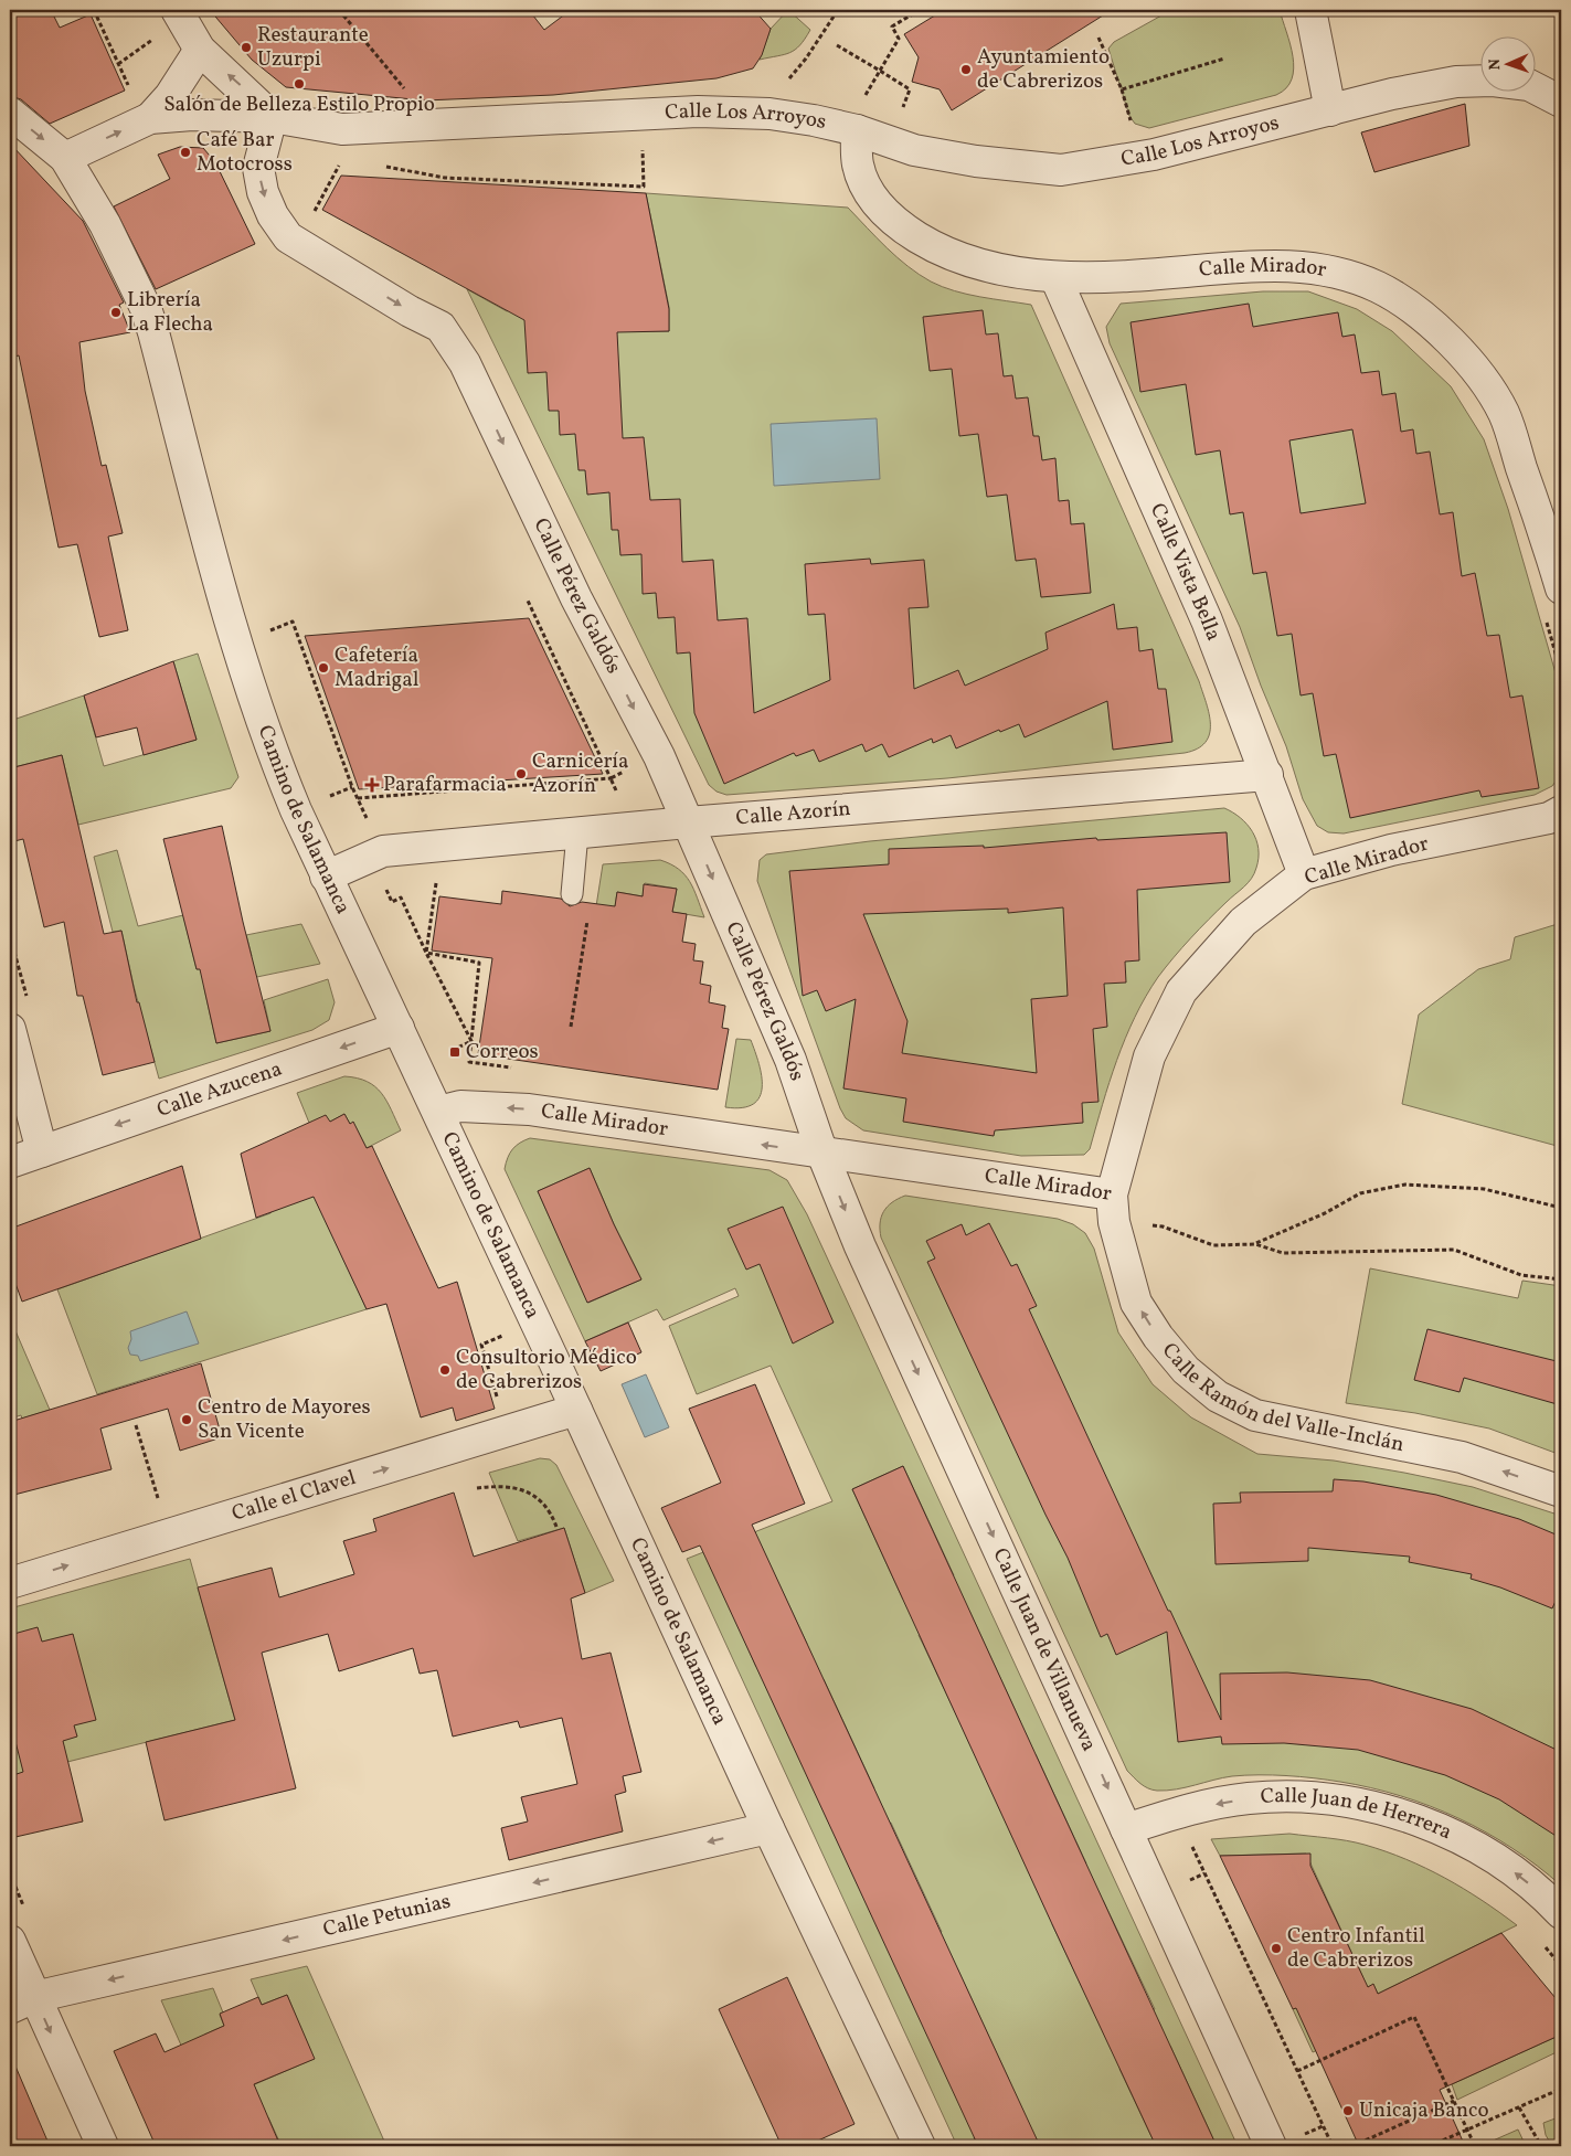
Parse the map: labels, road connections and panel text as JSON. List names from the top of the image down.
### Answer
{
  "streets": {
    "street": [
      "Calle Los Arroyos",
      "Calle Mirador",
      "Calle Vista Bella",
      "Calle Pérez Galdós",
      "Calle Azorín",
      "Camino de Salamanca",
      "Calle Azucena",
      "Calle Ramón del Valle-Inclán",
      "Calle el Clavel",
      "Calle Juan de Villanueva",
      "Calle Juan de Herrera",
      "Calle Petunias"
    ]
  },
  "crossings": [
    ["Calle Los Arroyos", "Calle Mirador"],
    ["Calle Los Arroyos", "Calle Pérez Galdós"],
    ["Calle Los Arroyos", "Camino de Salamanca"],
    ["Calle Mirador", "Calle Vista Bella"],
    ["Calle Mirador", "Calle Pérez Galdós"],
    ["Calle Mirador", "Camino de Salamanca"],
    ["Calle Mirador", "Calle Ramón del Valle-Inclán"],
    ["Calle Mirador", "Calle Juan de Villanueva"],
    ["Calle Vista Bella", "Calle Azorín"],
    ["Calle Pérez Galdós", "Calle Azorín"],
    ["Calle Pérez Galdós", "Calle Juan de Villanueva"],
    ["Calle Azorín", "Camino de Salamanca"],
    ["Camino de Salamanca", "Calle Azucena"],
    ["Camino de Salamanca", "Calle el Clavel"],
    ["Camino de Salamanca", "Calle Petunias"],
    ["Calle Juan de Villanueva", "Calle Juan de Herrera"]
  ],
  "one_way": [
    "Calle Pérez Galdós",
    "Calle Azucena",
    "Calle Ramón del Valle-Inclán",
    "Calle el Clavel",
    "Calle Juan de Villanueva",
    "Calle Juan de Herrera",
    "Calle Petunias"
  ],
  "places": {
    "other": [
      "Restaurante Uzurpi",
      "Ayuntamiento de Cabrerizos",
      "Salón de Belleza Estilo Propio",
      "Café Bar Motocross",
      "Librería La Flecha",
      "Cafetería Madrigal",
      "Carnicería Azorín",
      "Consultorio Médico de Cabrerizos",
      "Centro de Mayores San Vicente",
      "Centro Infantil de Cabrerizos",
      "Unicaja Banco"
    ],
    "health": ["Parafarmacia"],
    "transit": ["Correos"]
  },
  "north": "left"
}
